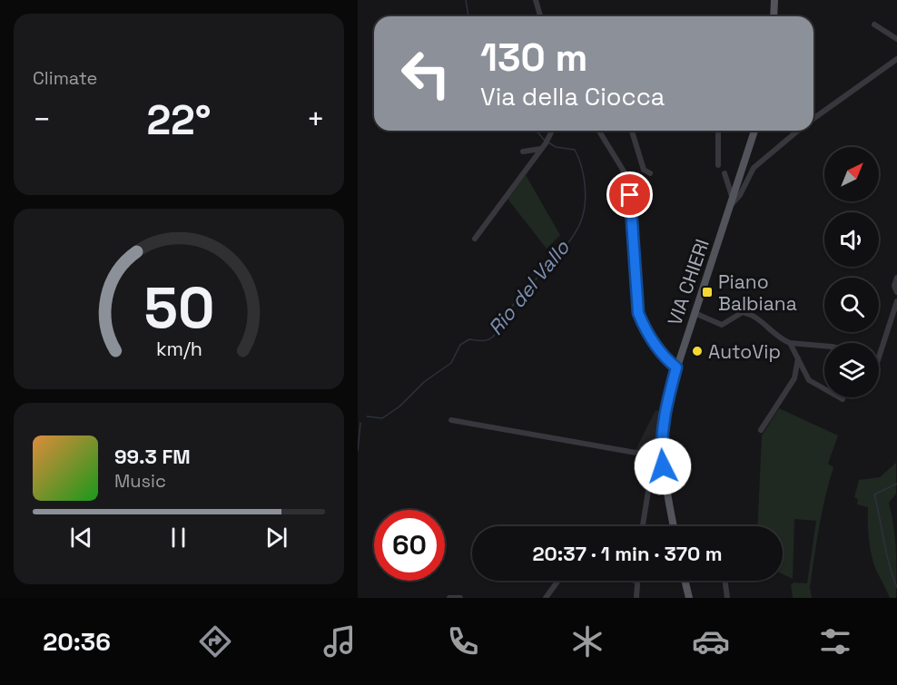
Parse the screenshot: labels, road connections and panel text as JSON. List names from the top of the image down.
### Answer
{
  "streets": {
    "main road": ["VIA CHIERI"]
  },
  "water": ["Rio del Vallo"],
  "places": {
    "transit": ["Piano Balbiana"],
    "other": ["AutoVip"]
  },
  "north": "top right",
  "page": {
    "tile": "Climate",
    "turn": ["130 m", "Via della Ciocca"],
    "heat": ["−", "22°", "+"],
    "song": ["99.3 FM", "Music"],
    "limit": "60",
    "trip": "20:37 · 1 min · 370 m",
    "tabs": "20:36",
    "gauge": ["50", "km/h"]
  }
}
